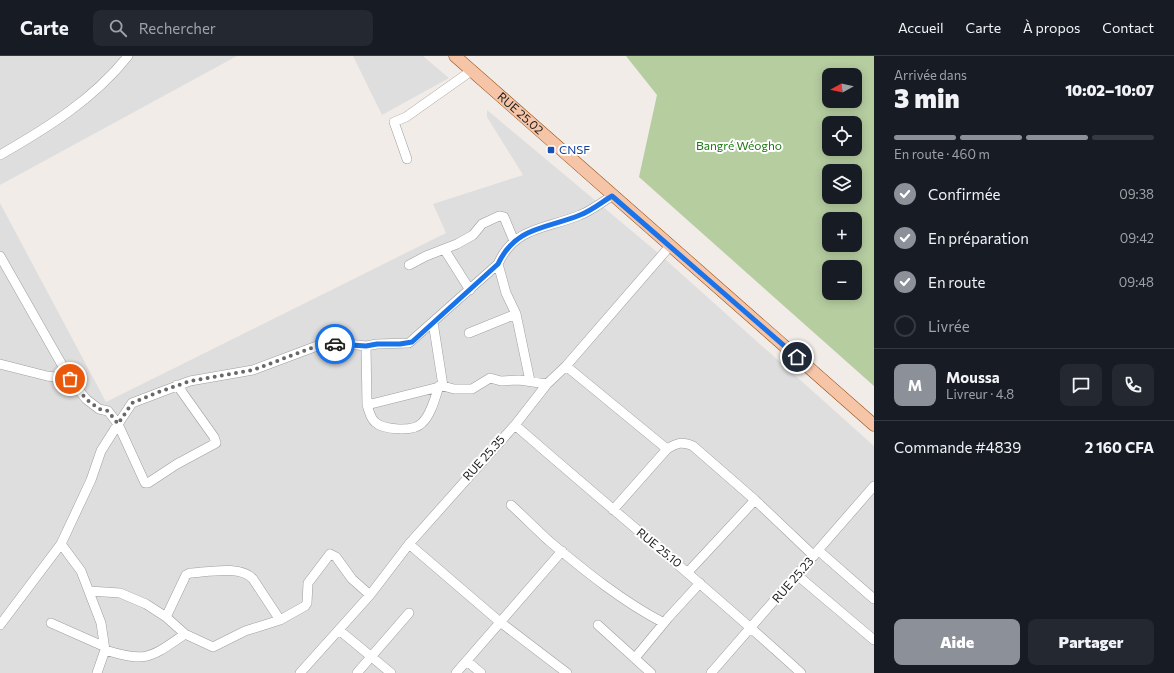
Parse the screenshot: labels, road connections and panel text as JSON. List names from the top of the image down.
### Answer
{
  "streets": {
    "main road": ["RUE 25.02"],
    "street": ["RUE 25.35", "RUE 25.10", "RUE 25.23"]
  },
  "crossings": [
    ["RUE 25.02", "RUE 25.35"],
    ["RUE 25.35", "RUE 25.10"],
    ["RUE 25.10", "RUE 25.23"]
  ],
  "parks": ["Bangré Wéogho"],
  "places": {
    "transit": ["CNSF"]
  },
  "north": "left",
  "page": {
    "header": "Carte",
    "search": "Rechercher",
    "nav": [
      "Accueil",
      "Carte",
      "À propos",
      "Contact"
    ],
    "heading": ["3 min", "Arrivée dans", "10:02–10:07"],
    "panel": [
      "Moussa",
      "Livreur · 4.8",
      "Commande #4839",
      "2 160 CFA"
    ],
    "map_buttons": ["+", "−"],
    "bar": "En route · 460 m",
    "list": [
      ["Confirmée", "09:38"],
      ["En préparation", "09:42"],
      ["En route", "09:48"],
      "Livrée"
    ],
    "round": "M",
    "buttons": ["Aide", "Partager"]
  }
}
